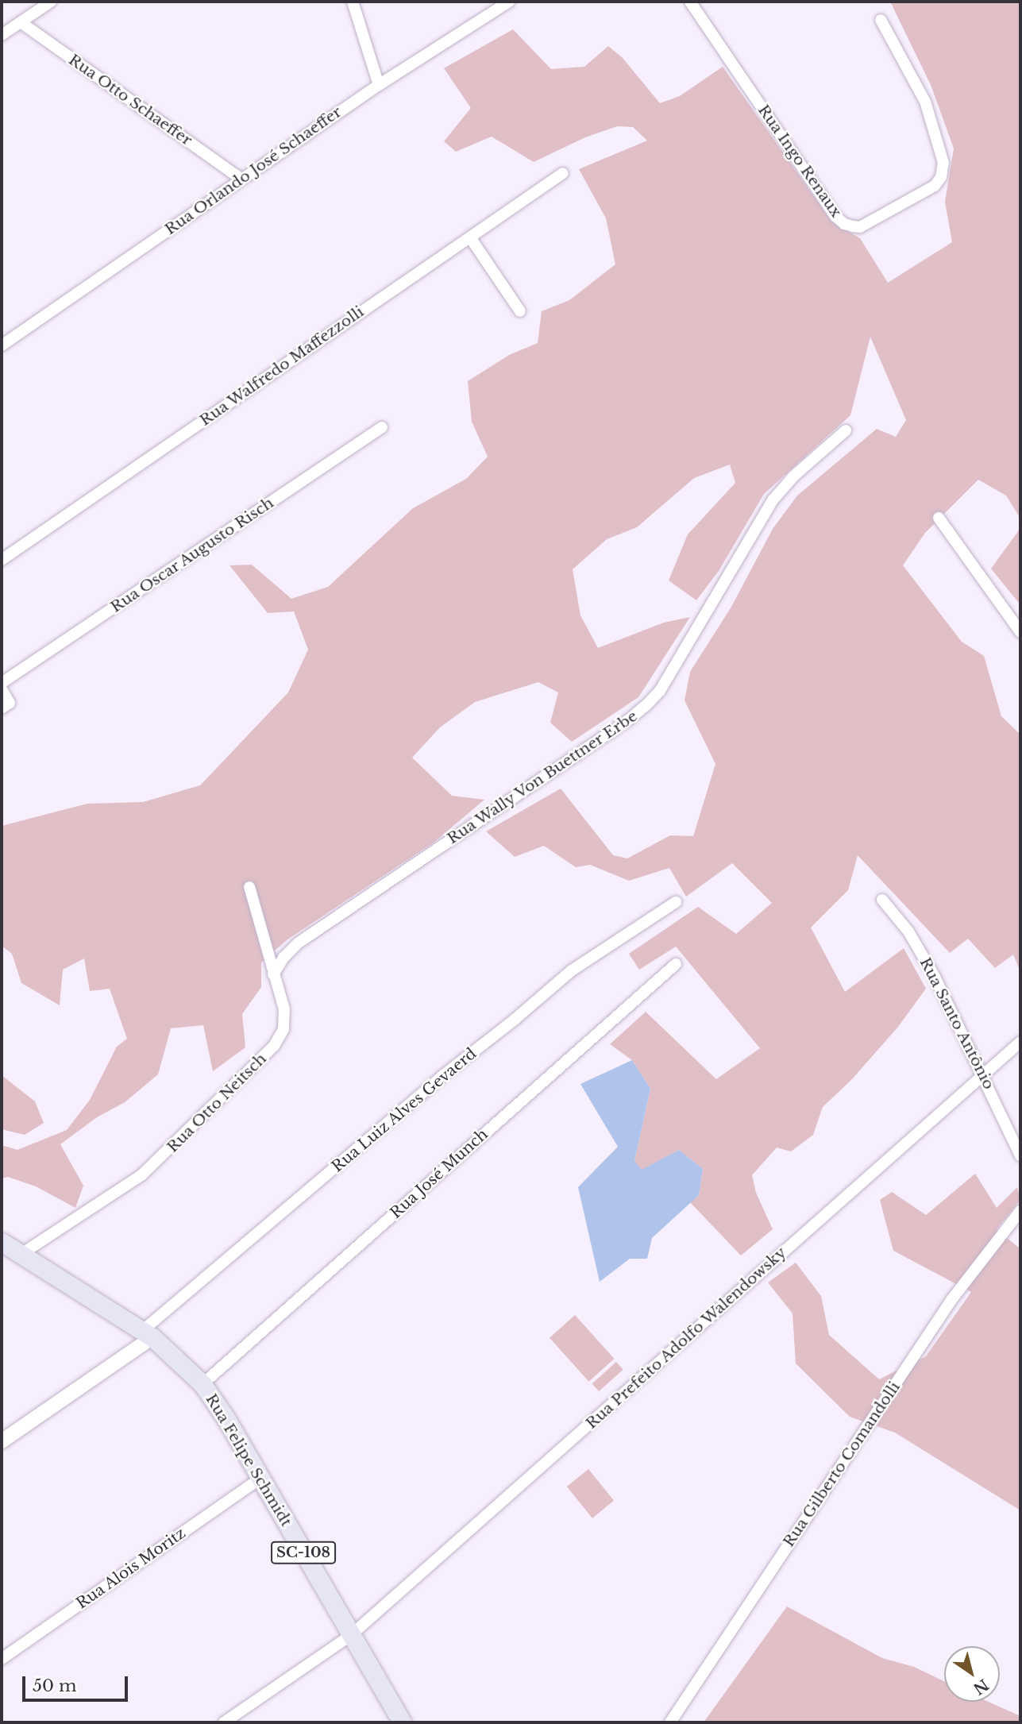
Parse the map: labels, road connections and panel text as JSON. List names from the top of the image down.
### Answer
{
  "streets": {
    "main road": ["Rua Felipe Schmidt", "SC-108"],
    "street": [
      "Rua Otto Schaeffer",
      "Rua Ingo Renaux",
      "Rua Orlando José Schaeffer",
      "Rua Walfredo Maffezzolli",
      "Rua Oscar Augusto Risch",
      "Rua Wally Von Buettner Erbe",
      "Rua Santo Antônio",
      "Rua Otto Neitsch",
      "Rua Luiz Alves Gevaerd",
      "Rua José Munch",
      "Rua Prefeito Adolfo Walendowsky",
      "Rua Gilberto Comandolli",
      "Rua Alois Moritz"
    ]
  },
  "crossings": [
    ["Rua Otto Schaeffer", "Rua Orlando José Schaeffer"],
    ["Rua Wally Von Buettner Erbe", "Rua Otto Neitsch"],
    ["Rua Santo Antônio", "Rua Prefeito Adolfo Walendowsky"],
    ["Rua Otto Neitsch", "Rua Felipe Schmidt"],
    ["Rua Luiz Alves Gevaerd", "Rua Felipe Schmidt"],
    ["Rua José Munch", "Rua Felipe Schmidt"],
    ["Rua Prefeito Adolfo Walendowsky", "Rua Felipe Schmidt"],
    ["Rua Felipe Schmidt", "Rua Alois Moritz"]
  ],
  "scale_bar": "50 m",
  "north": "bottom right"
}
